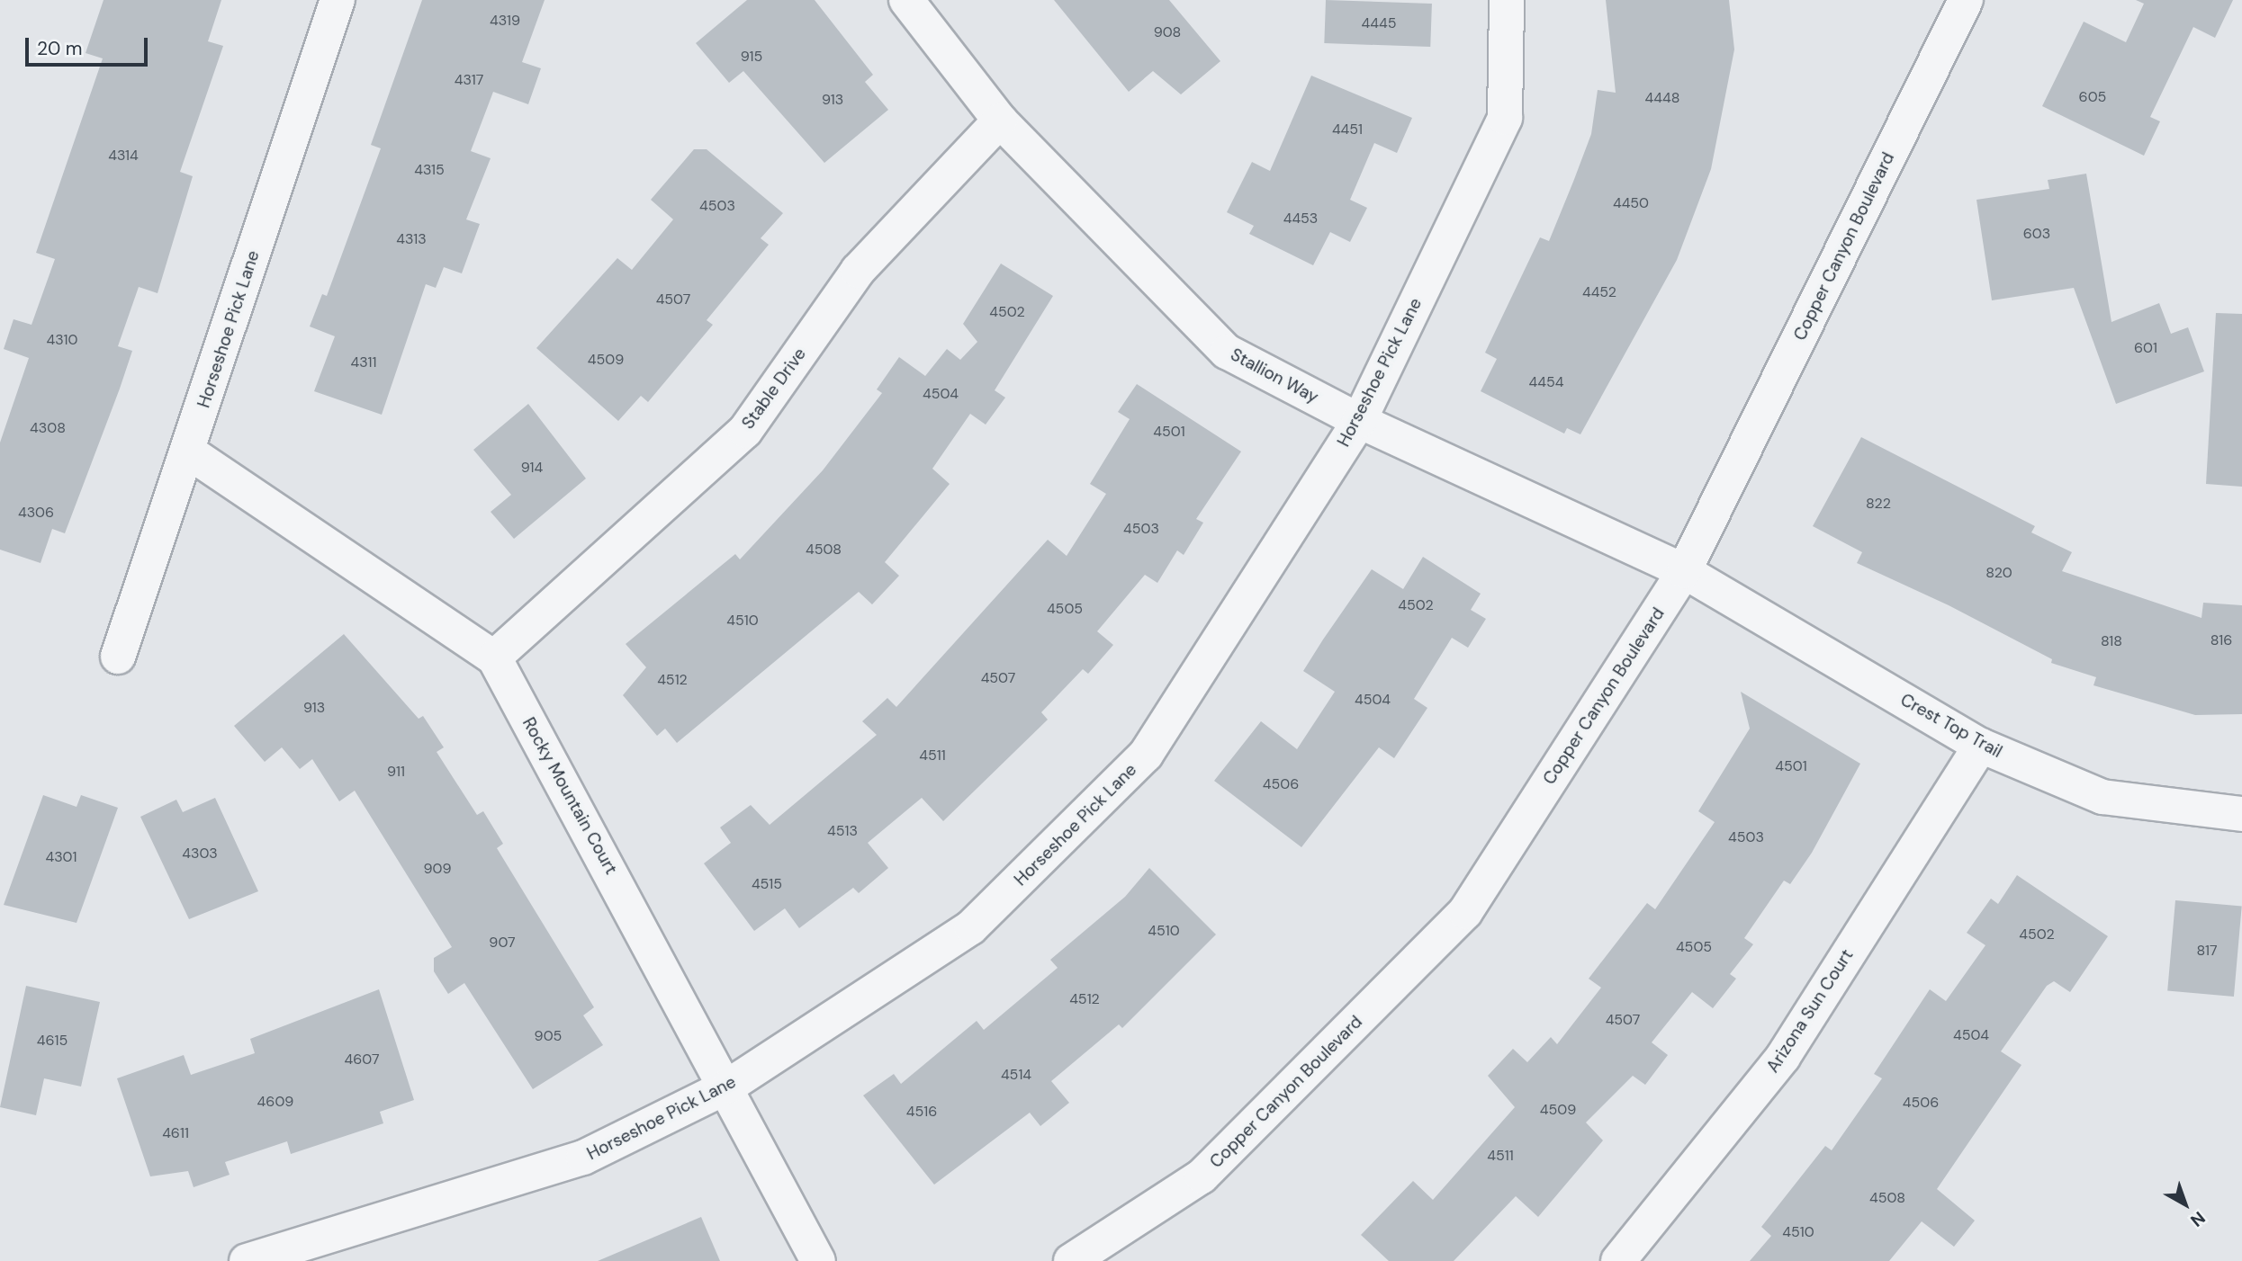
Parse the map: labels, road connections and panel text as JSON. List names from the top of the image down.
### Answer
{
  "streets": {
    "street": [
      "Copper Canyon Boulevard",
      "Horseshoe Pick Lane",
      "Stallion Way",
      "Stable Drive",
      "Crest Top Trail",
      "Rocky Mountain Court",
      "Arizona Sun Court"
    ]
  },
  "crossings": [
    ["Copper Canyon Boulevard", "Stallion Way"],
    ["Copper Canyon Boulevard", "Crest Top Trail"],
    ["Horseshoe Pick Lane", "Stallion Way"],
    ["Horseshoe Pick Lane", "Rocky Mountain Court"],
    ["Stallion Way", "Stable Drive"],
    ["Stallion Way", "Crest Top Trail"],
    ["Stable Drive", "Rocky Mountain Court"],
    ["Crest Top Trail", "Arizona Sun Court"]
  ],
  "house_numbers": [
    "4319",
    "4445",
    "908",
    "915",
    "4317",
    "605",
    "4448",
    "913",
    "4451",
    "4314",
    "4315",
    "4450",
    "4503",
    "4453",
    "603",
    "4313",
    "4452",
    "4507",
    "4502",
    "4310",
    "601",
    "4509",
    "4311",
    "4454",
    "4504",
    "4308",
    "4501",
    "914",
    "822",
    "4306",
    "4503",
    "4508",
    "820",
    "4502",
    "4505",
    "4510",
    "816",
    "818",
    "4507",
    "4512",
    "4504",
    "913",
    "4511",
    "4501",
    "911",
    "4506",
    "4513",
    "4503",
    "4303",
    "4301",
    "909",
    "4515",
    "4510",
    "4502",
    "907",
    "4505",
    "817",
    "4512",
    "4507",
    "4504",
    "905",
    "4615",
    "4607",
    "4514",
    "4609",
    "4506",
    "4509",
    "4516",
    "4611",
    "4511",
    "4508",
    "4510"
  ],
  "scale_bar": "20 m",
  "north": "bottom right"
}
